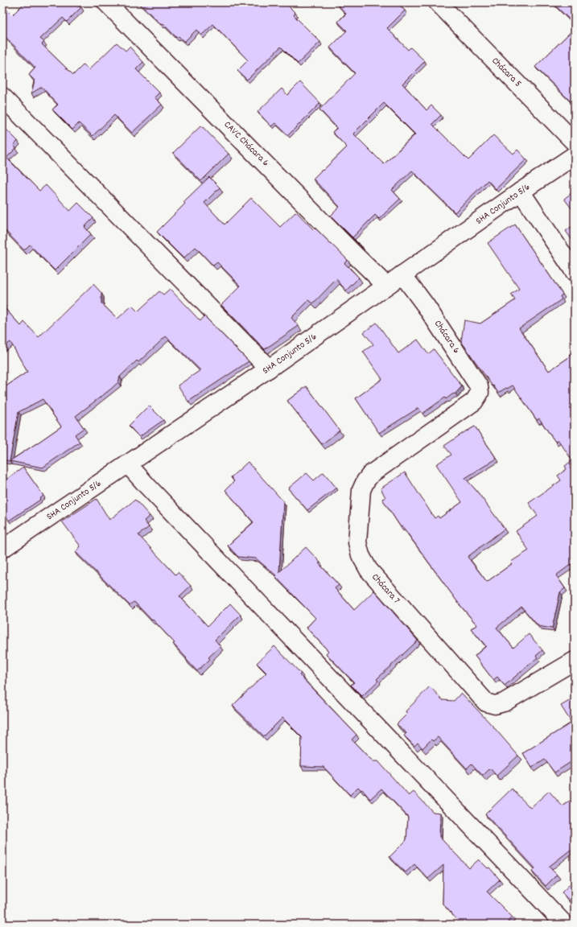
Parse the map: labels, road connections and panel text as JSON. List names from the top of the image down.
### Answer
{
  "streets": {
    "street": [
      "Chácara 5",
      "CAVC Chácara 6",
      "SHA Conjunto 5/6",
      "Chácara 6",
      "Chácara 7"
    ]
  },
  "crossings": [
    ["CAVC Chácara 6", "SHA Conjunto 5/6"],
    ["SHA Conjunto 5/6", "Chácara 6"],
    ["Chácara 6", "Chácara 7"]
  ]
}
